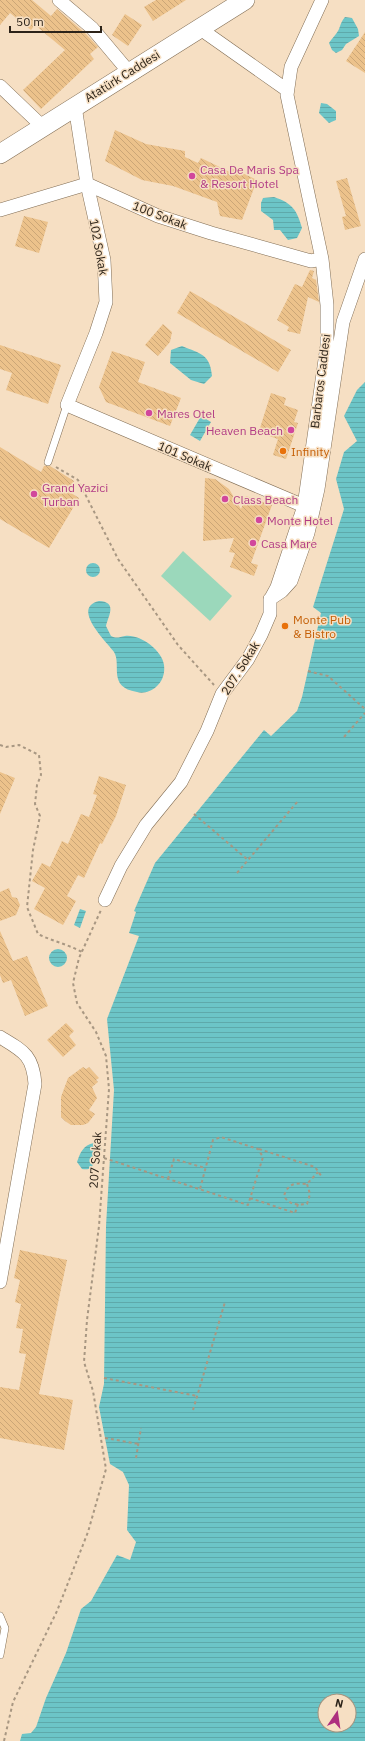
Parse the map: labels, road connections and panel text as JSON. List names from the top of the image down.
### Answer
{
  "streets": {
    "street": [
      "Atatürk Caddesi",
      "100 Sokak",
      "102 Sokak",
      "Barbaros Caddesi",
      "101 Sokak",
      "207. Sokak"
    ],
    "path": ["207 Sokak"]
  },
  "crossings": [
    ["Atatürk Caddesi", "102 Sokak"],
    ["100 Sokak", "102 Sokak"],
    ["100 Sokak", "Barbaros Caddesi"],
    ["102 Sokak", "101 Sokak"],
    ["Barbaros Caddesi", "101 Sokak"],
    ["Barbaros Caddesi", "207. Sokak"],
    ["207. Sokak", "207 Sokak"]
  ],
  "places": [
    "Casa De Maris Spa & Resort Hotel",
    "Mares Otel",
    "Heaven Beach",
    "Infinity",
    "Grand Yazici Turban",
    "Class Beach",
    "Monte Hotel",
    "Casa Mare",
    "Monte Pub & Bistro"
  ],
  "scale_bar": "50 m",
  "north": "top"
}
